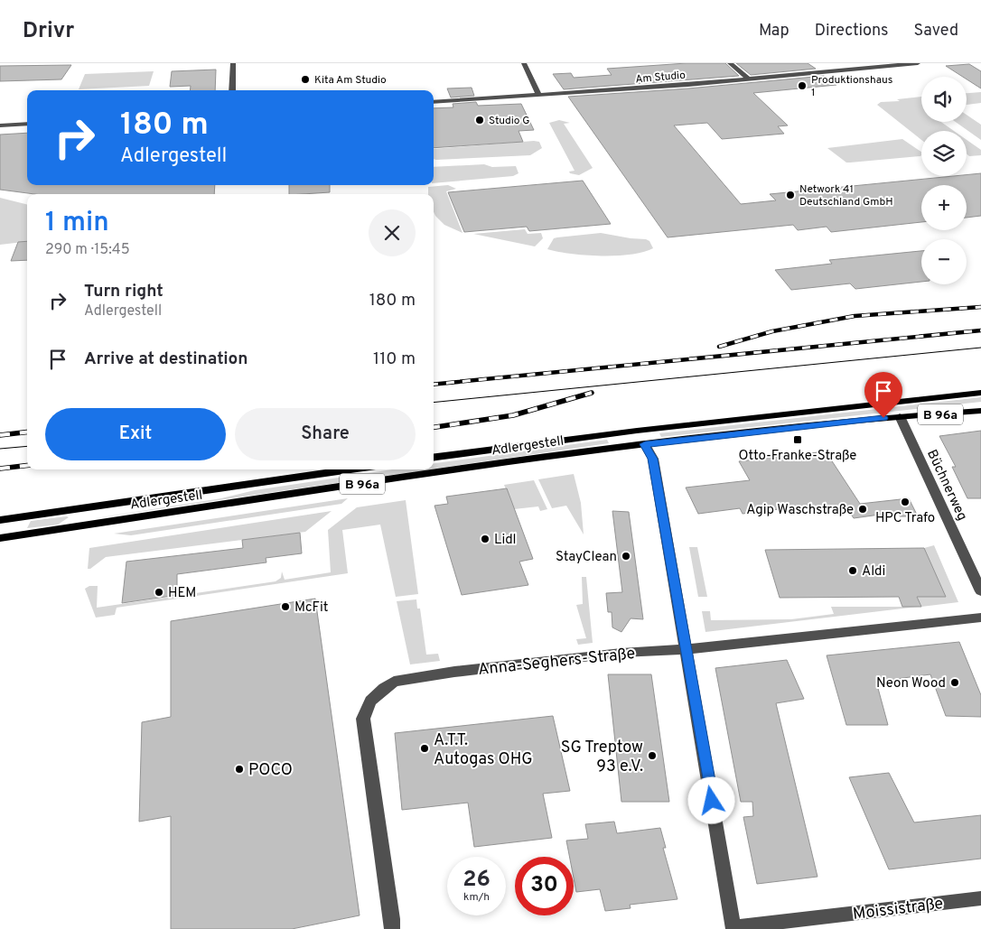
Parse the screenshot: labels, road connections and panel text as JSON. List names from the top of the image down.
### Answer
{
  "streets": {
    "main road": ["B 96a", "Adlergestell"],
    "street": [
      "Am Studio",
      "Büchnerweg",
      "Anna-Seghers-Straße",
      "Moissistraße"
    ]
  },
  "crossings": [
    ["Adlergestell", "Büchnerweg"]
  ],
  "places": {
    "other": [
      "Kita Am Studio",
      "Produktionshaus 1",
      "Studio G",
      "Network 41 Deutschland GmbH",
      "HPC Trafo",
      "Agip Waschstraße",
      "Lidl",
      "StayClean",
      "Aldi",
      "HEM",
      "McFit",
      "Neon Wood",
      "A.T.T. Autogas OHG",
      "SG Treptow 93 e.V.",
      "POCO"
    ],
    "transit": ["Otto-Franke-Straße"]
  },
  "page": {
    "header": "Drivr",
    "nav": ["Map", "Directions", "Saved"],
    "map_buttons": ["+", "−"],
    "turn": ["180 m", "Adlergestell"],
    "heading": ["1 min", "290 m · 15:45"],
    "list": [
      {
        "name": "Turn right",
        "note": "Adlergestell",
        "value": "180 m"
      },
      {
        "name": "Arrive at destination",
        "value": "110 m"
      }
    ],
    "buttons": ["Exit", "Share"],
    "speed": "26 km/h",
    "limit": "30"
  }
}
